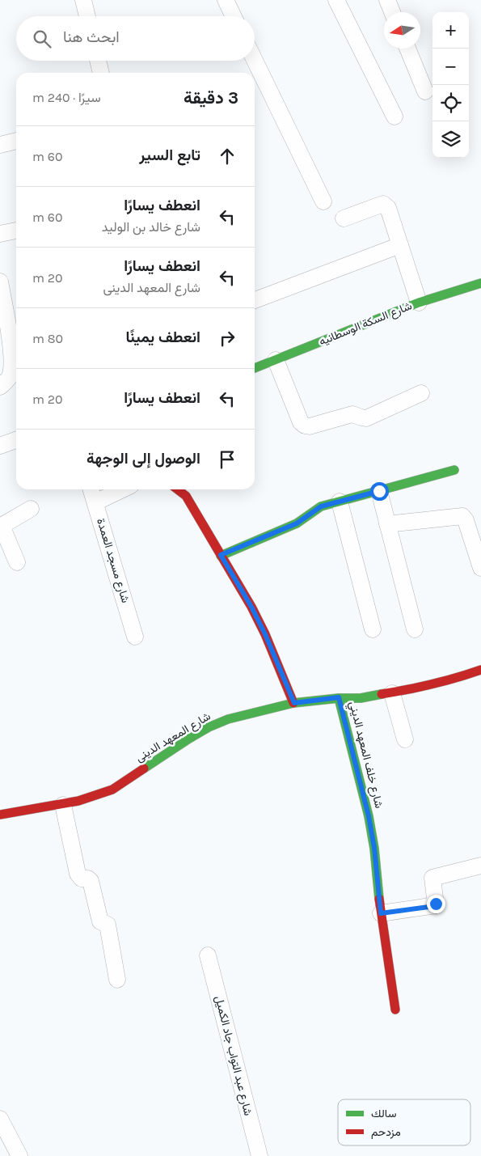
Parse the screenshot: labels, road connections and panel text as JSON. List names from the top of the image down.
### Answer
{
  "streets": {
    "street": [
      "شارع السكة الوسطانيه",
      "شارع مسجد العمدة",
      "شارع المعهد الدينى",
      "شارع خلف المعهد الديني",
      "شارع عبد التواب جاد الكميل"
    ]
  },
  "crossings": [
    ["شارع المعهد الدينى", "شارع خلف المعهد الديني"]
  ],
  "legend": ["سالك", "مزدحم"],
  "north": "left",
  "page": {
    "map_buttons": ["+", "−"],
    "search": "ابحث هنا",
    "heading": ["3 دقيقة", "سيرًا · 240 m"],
    "list": [
      ["تابع السير", "60 m"],
      ["انعطف يسارًا", "شارع خالد بن الوليد", "60 m"],
      ["انعطف يسارًا", "شارع المعهد الدينى", "20 m"],
      ["انعطف يمينًا", "80 m"],
      ["انعطف يسارًا", "20 m"],
      "الوصول إلى الوجهة"
    ]
  }
}
